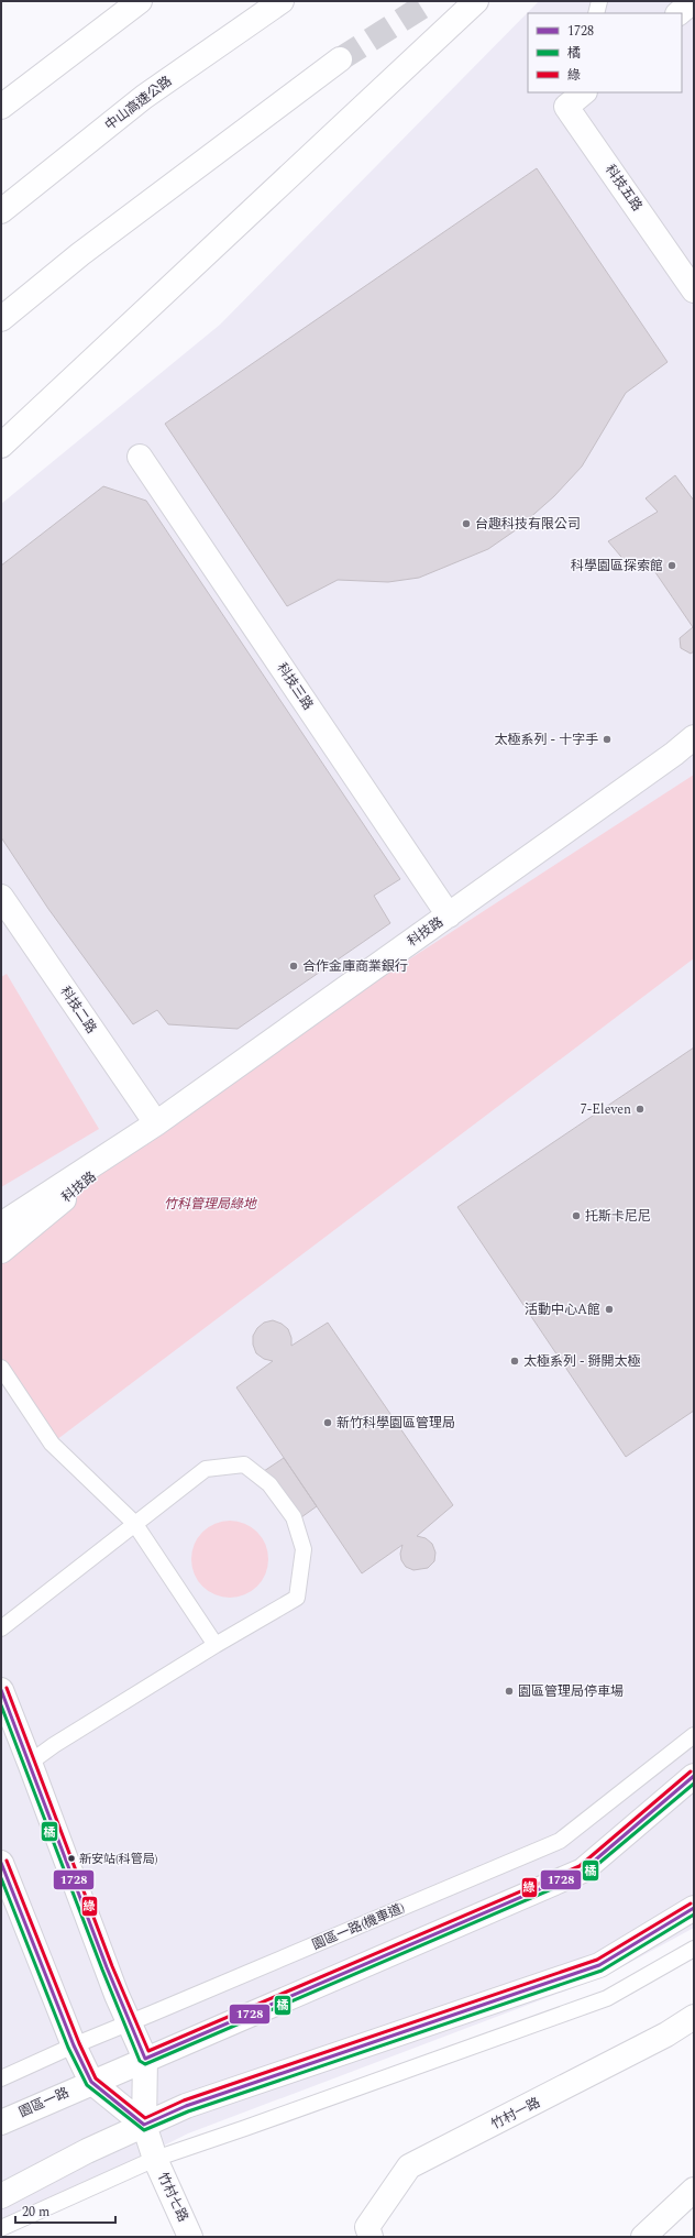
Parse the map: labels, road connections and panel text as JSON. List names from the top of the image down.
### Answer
{
  "streets": {
    "main road": [
      "中山高速公路",
      "科技五路",
      "科技三路",
      "科技路",
      "科技二路",
      "園區一路",
      "竹村一路",
      "竹村七路"
    ],
    "lane": ["園區一路(機車道)"]
  },
  "crossings": [
    ["科技三路", "科技路"],
    ["科技路", "科技二路"]
  ],
  "parks": ["竹科管理局綠地"],
  "places": [
    "台趣科技有限公司",
    "科學園區探索館",
    "太極系列 - 十字手",
    "合作金庫商業銀行",
    "7-Eleven",
    "托斯卡尼尼",
    "活動中心A館",
    "太極系列 - 掰開太極",
    "新竹科學園區管理局",
    "園區管理局停車場",
    "新安站(科管局)"
  ],
  "lines": ["transit line 綠", "transit line 1728", "transit line 橘"],
  "legend": ["1728", "橘", "綠"],
  "scale_bar": "20 m"
}
